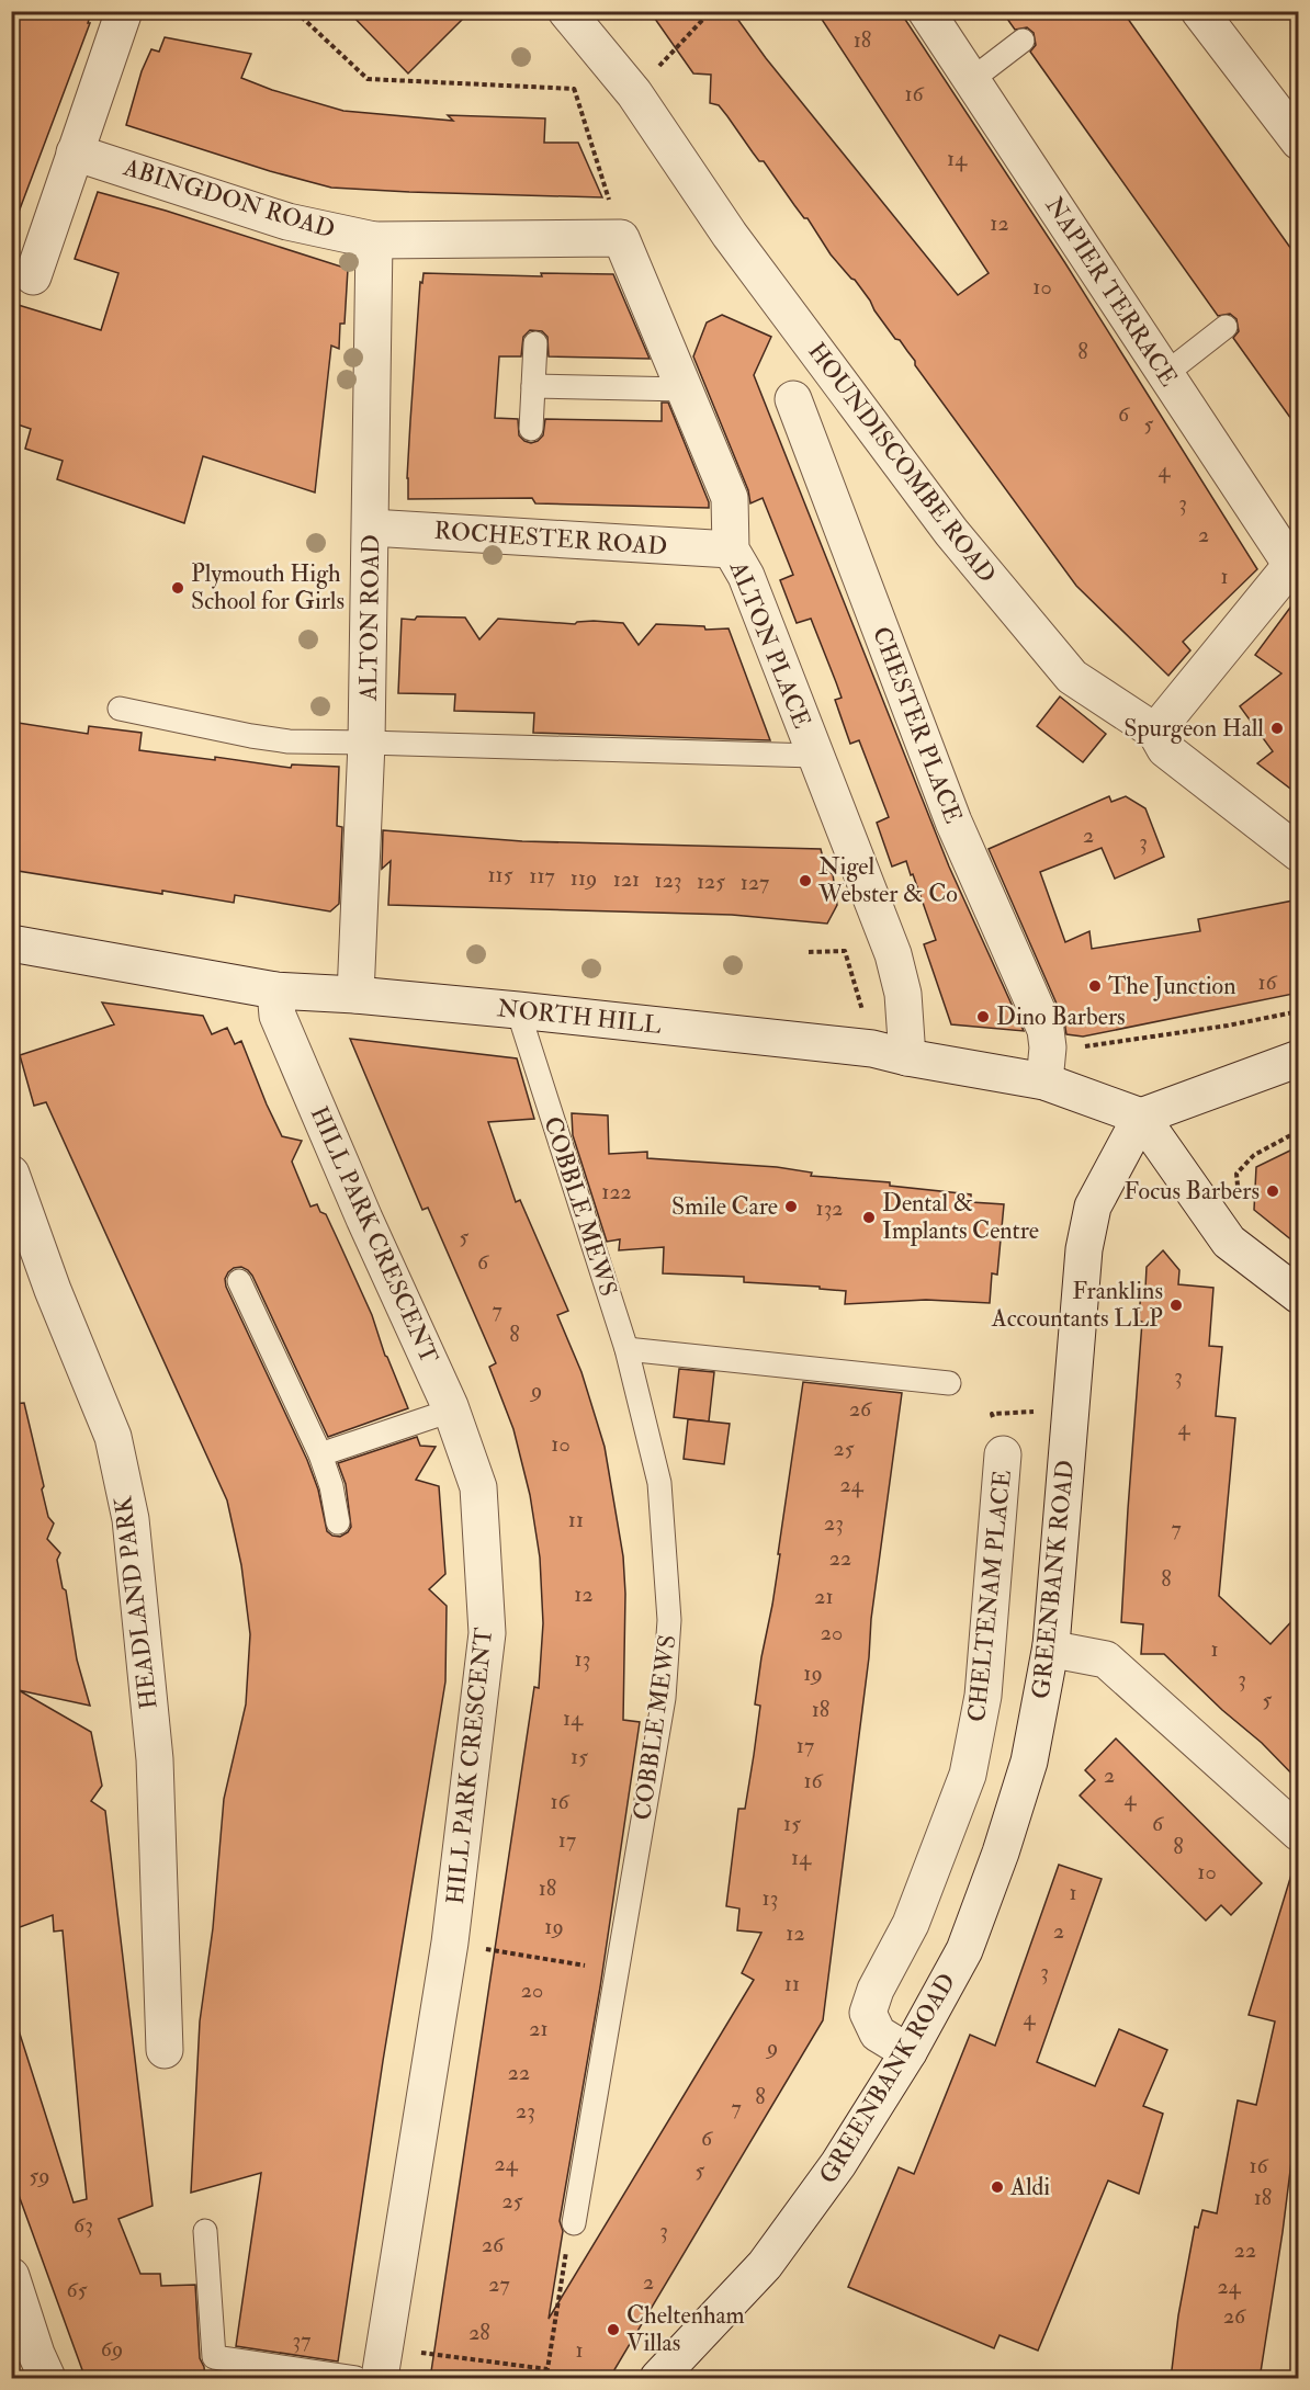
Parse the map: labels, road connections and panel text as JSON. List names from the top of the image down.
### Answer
{
  "streets": {
    "street": [
      "ABINGDON ROAD",
      "NAPIER TERRACE",
      "HOUNDISCOMBE ROAD",
      "ROCHESTER ROAD",
      "ALTON ROAD",
      "ALTON PLACE",
      "CHESTER PLACE",
      "NORTH HILL",
      "HILL PARK CRESCENT",
      "GREENBANK ROAD",
      "CHELTENAM PLACE",
      "HEADLAND PARK"
    ],
    "lane": ["COBBLE MEWS"]
  },
  "crossings": [
    ["ABINGDON ROAD", "ALTON ROAD"],
    ["ABINGDON ROAD", "ALTON PLACE"],
    ["ROCHESTER ROAD", "ALTON ROAD"],
    ["ROCHESTER ROAD", "ALTON PLACE"],
    ["ALTON ROAD", "NORTH HILL"],
    ["ALTON PLACE", "NORTH HILL"],
    ["CHESTER PLACE", "NORTH HILL"],
    ["NORTH HILL", "COBBLE MEWS"],
    ["NORTH HILL", "HILL PARK CRESCENT"],
    ["NORTH HILL", "GREENBANK ROAD"],
    ["GREENBANK ROAD", "CHELTENAM PLACE"]
  ],
  "places": [
    "Plymouth High School for Girls",
    "Spurgeon Hall",
    "Nigel Webster & Co",
    "The Junction",
    "Dino Barbers",
    "Focus Barbers",
    "Smile Care",
    "Dental & Implants Centre",
    "Franklins Accountants LLP",
    "Aldi",
    "Cheltenham Villas"
  ],
  "house_numbers": [
    "18",
    "16",
    "14",
    "12",
    "10",
    "8",
    "6",
    "5",
    "4",
    "3",
    "2",
    "1",
    "2",
    "3",
    "115",
    "117",
    "119",
    "121",
    "123",
    "125",
    "127",
    "16",
    "122",
    "132",
    "5",
    "6",
    "7",
    "8",
    "3",
    "9",
    "26",
    "4",
    "10",
    "25",
    "24",
    "11",
    "23",
    "7",
    "22",
    "8",
    "12",
    "21",
    "20",
    "1",
    "13",
    "19",
    "3",
    "5",
    "18",
    "14",
    "17",
    "15",
    "2",
    "16",
    "4",
    "16",
    "15",
    "6",
    "17",
    "8",
    "14",
    "10",
    "18",
    "1",
    "13",
    "19",
    "2",
    "12",
    "3",
    "11",
    "20",
    "4",
    "21",
    "9",
    "22",
    "8",
    "7",
    "23",
    "6",
    "24",
    "16",
    "5",
    "59",
    "18",
    "25",
    "63",
    "3",
    "26",
    "22",
    "2",
    "27",
    "24",
    "65",
    "26",
    "28",
    "37",
    "69",
    "1"
  ]
}
